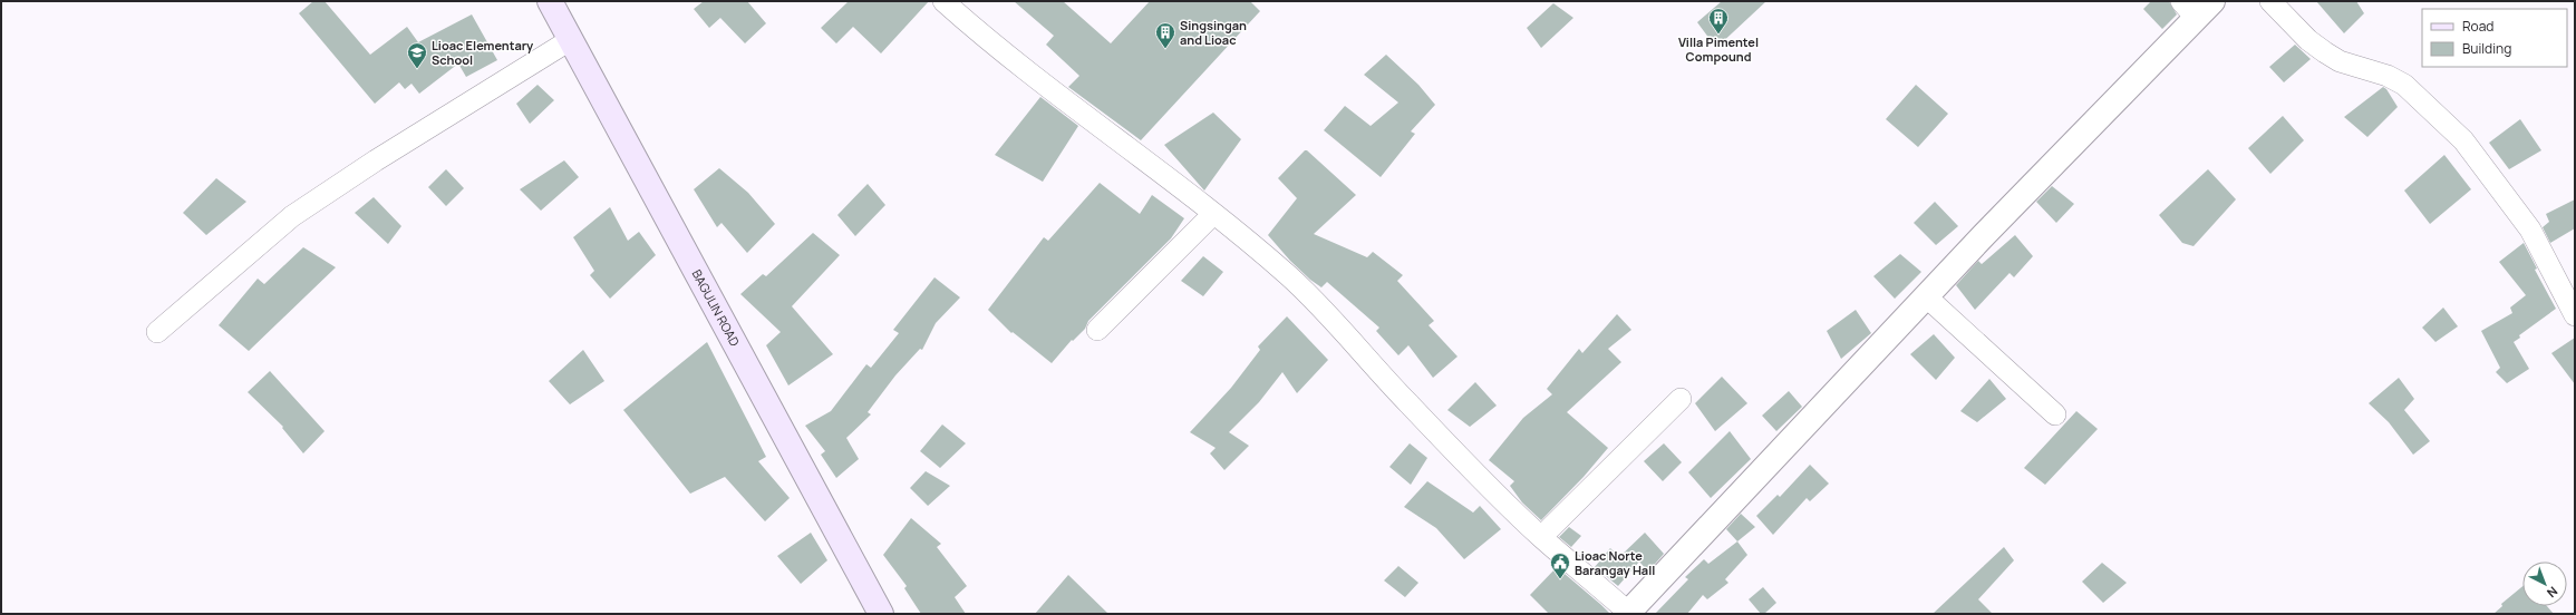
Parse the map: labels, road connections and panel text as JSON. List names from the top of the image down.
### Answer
{
  "streets": {
    "main road": ["BAGULIN ROAD"]
  },
  "places": {
    "building": ["Villa Pimentel Compound", "Singsingan and Lioac"],
    "school or university": ["Lioac Elementary School"],
    "public building": ["Lioac Norte Barangay Hall"]
  },
  "legend": ["Road", "Building"],
  "north": "bottom right"
}
